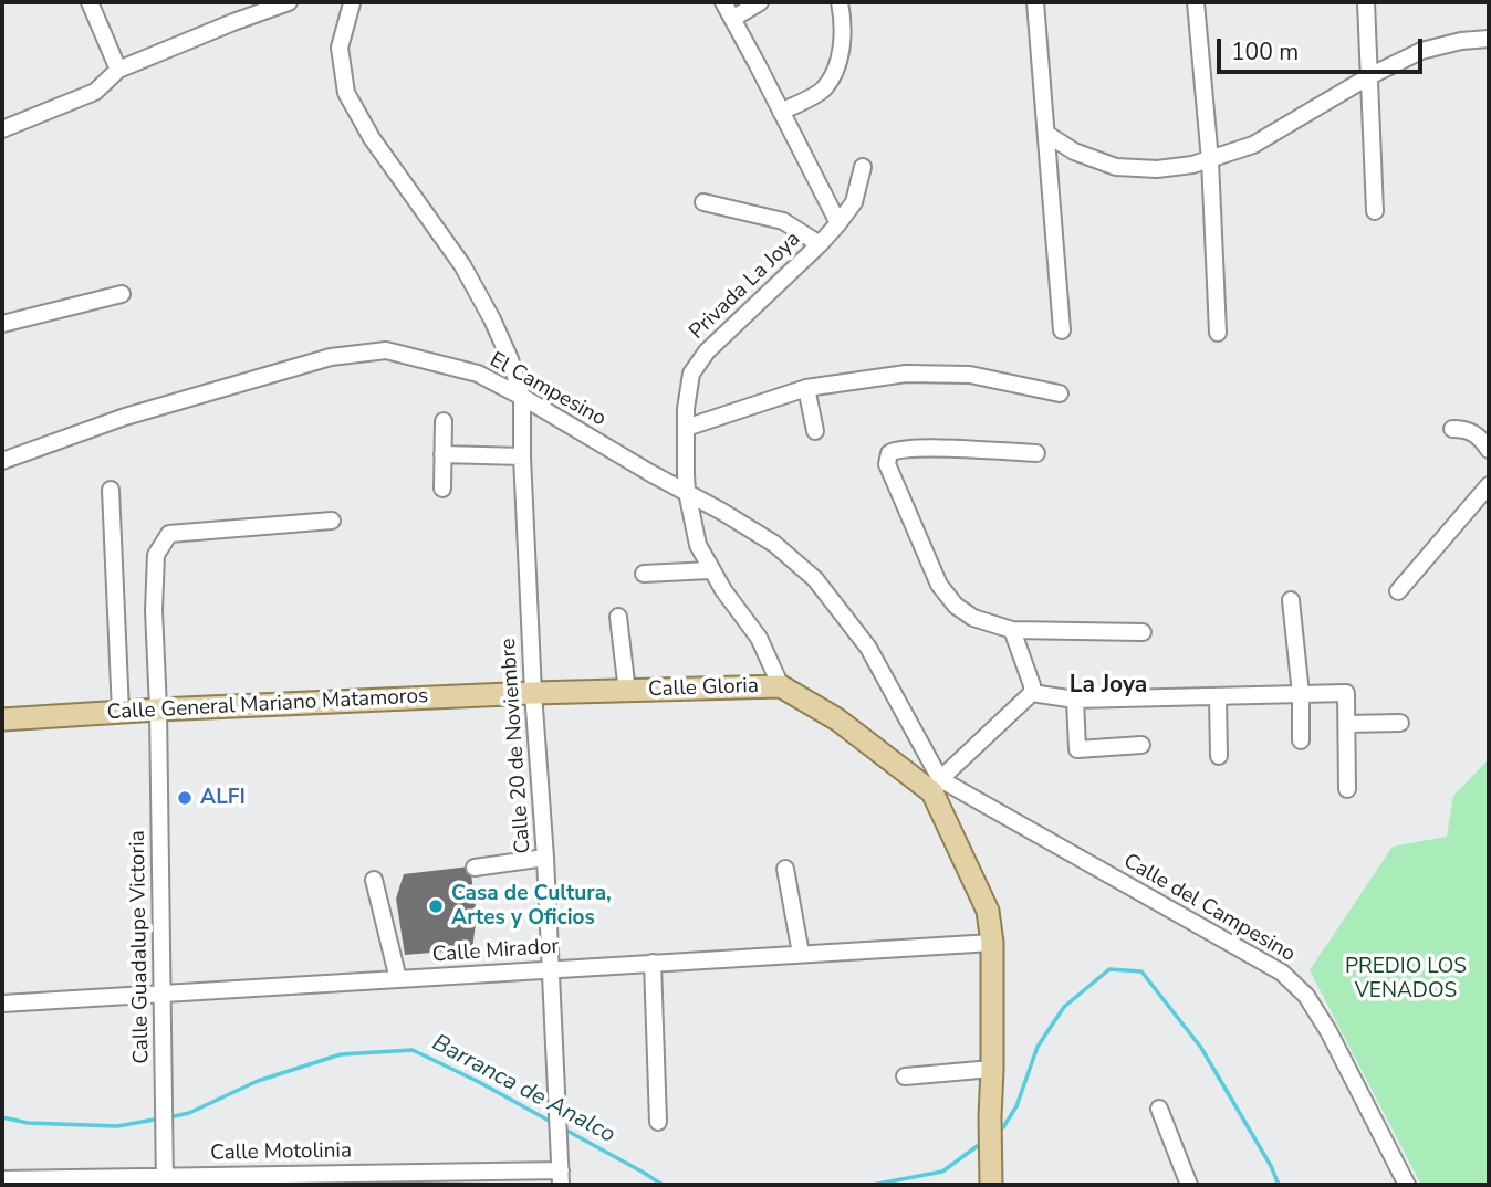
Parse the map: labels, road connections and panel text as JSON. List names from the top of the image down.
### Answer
{
  "streets": {
    "main road": ["Calle Gloria", "Calle General Mariano Matamoros"],
    "street": [
      "Privada La Joya",
      "El Campesino",
      "Calle 20 de Noviembre",
      "Calle del Campesino",
      "Calle Guadalupe Victoria",
      "Calle Mirador",
      "Calle Motolinia"
    ]
  },
  "crossings": [
    ["Privada La Joya", "El Campesino"],
    ["Privada La Joya", "Calle Gloria"],
    ["El Campesino", "Calle Gloria"],
    ["El Campesino", "Calle 20 de Noviembre"],
    ["El Campesino", "Calle del Campesino"],
    ["Calle Gloria", "Calle General Mariano Matamoros"],
    ["Calle Gloria", "Calle 20 de Noviembre"],
    ["Calle Gloria", "Calle del Campesino"],
    ["Calle General Mariano Matamoros", "Calle 20 de Noviembre"],
    ["Calle General Mariano Matamoros", "Calle Guadalupe Victoria"],
    ["Calle 20 de Noviembre", "Calle Mirador"],
    ["Calle 20 de Noviembre", "Calle Motolinia"],
    ["Calle Guadalupe Victoria", "Calle Mirador"],
    ["Calle Guadalupe Victoria", "Calle Motolinia"]
  ],
  "districts": ["La Joya"],
  "water": ["Barranca de Analco"],
  "parks": ["PREDIO LOS VENADOS"],
  "places": ["ALFI", "Casa de Cultura, Artes y Oficios"],
  "scale_bar": "100 m"
}
